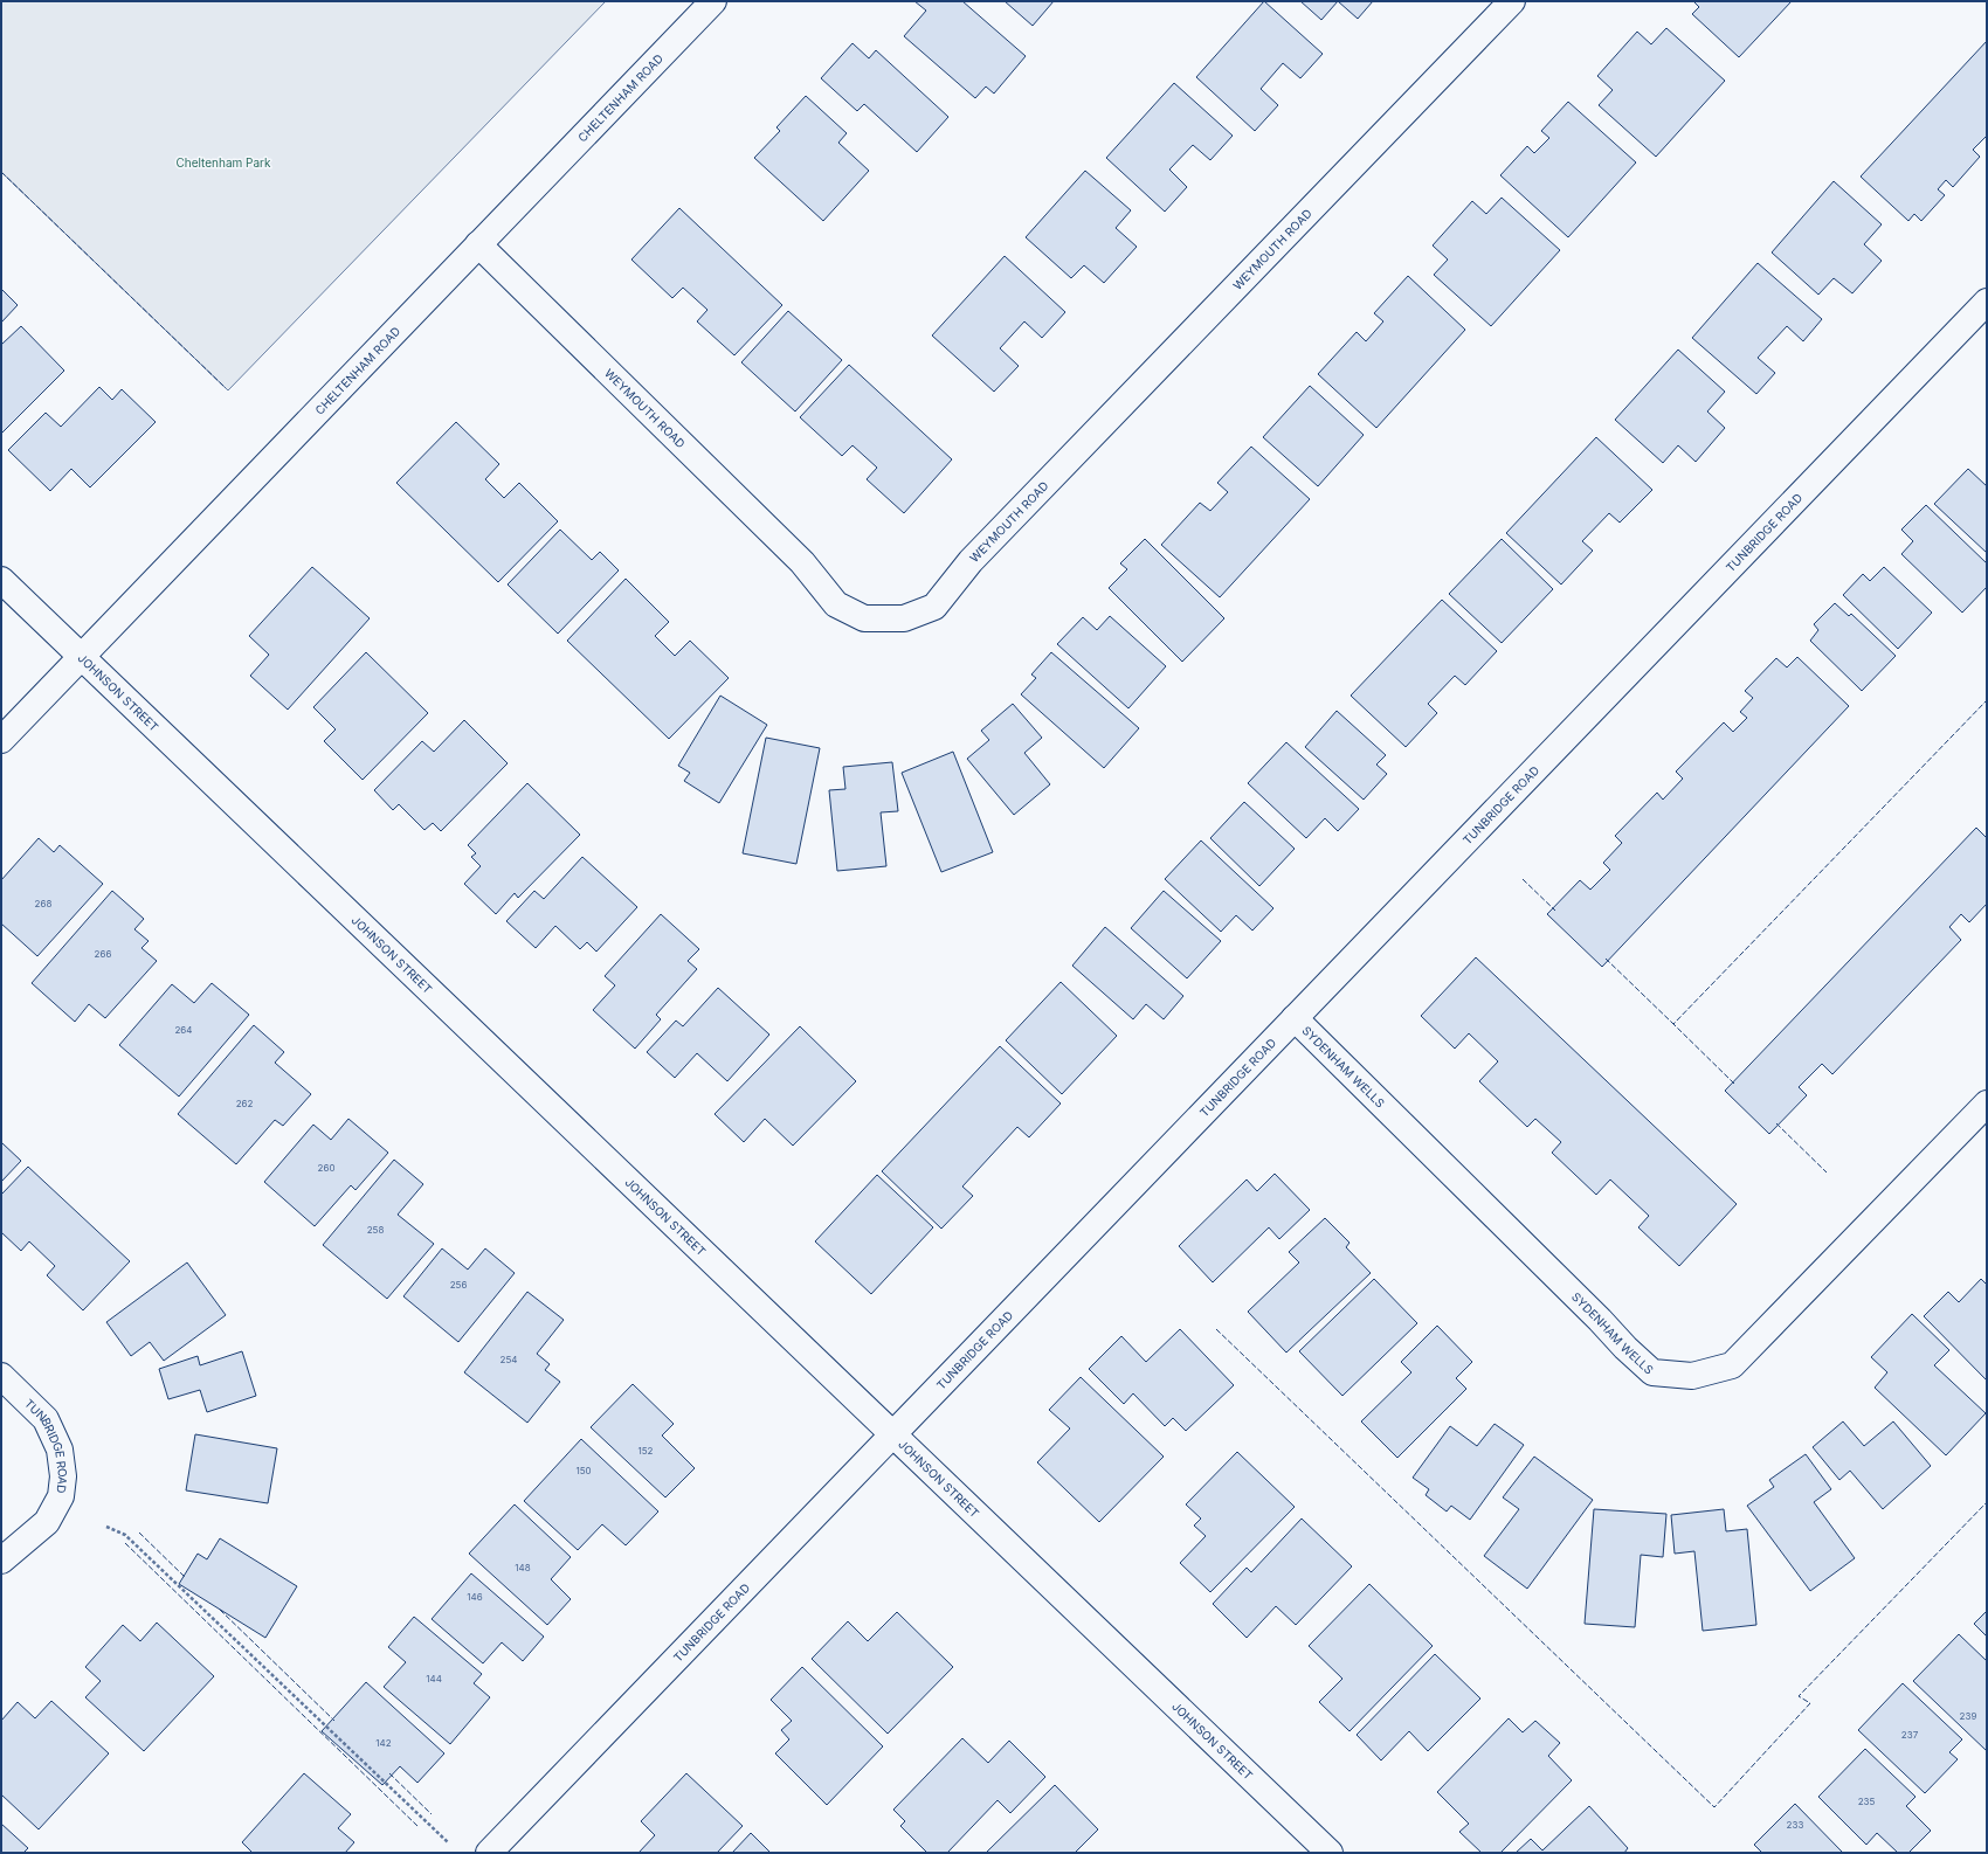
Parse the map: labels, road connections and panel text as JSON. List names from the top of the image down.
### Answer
{
  "streets": {
    "street": [
      "CHELTENHAM ROAD",
      "WEYMOUTH ROAD",
      "TUNBRIDGE ROAD",
      "JOHNSON STREET",
      "SYDENHAM WELLS"
    ]
  },
  "crossings": [
    ["CHELTENHAM ROAD", "WEYMOUTH ROAD"],
    ["CHELTENHAM ROAD", "JOHNSON STREET"],
    ["TUNBRIDGE ROAD", "JOHNSON STREET"],
    ["TUNBRIDGE ROAD", "SYDENHAM WELLS"]
  ],
  "parks": ["Cheltenham Park"],
  "house_numbers": [
    "268",
    "266",
    "264",
    "262",
    "260",
    "258",
    "256",
    "254",
    "152",
    "150",
    "148",
    "146",
    "144",
    "239",
    "237",
    "142",
    "235",
    "233"
  ]
}
